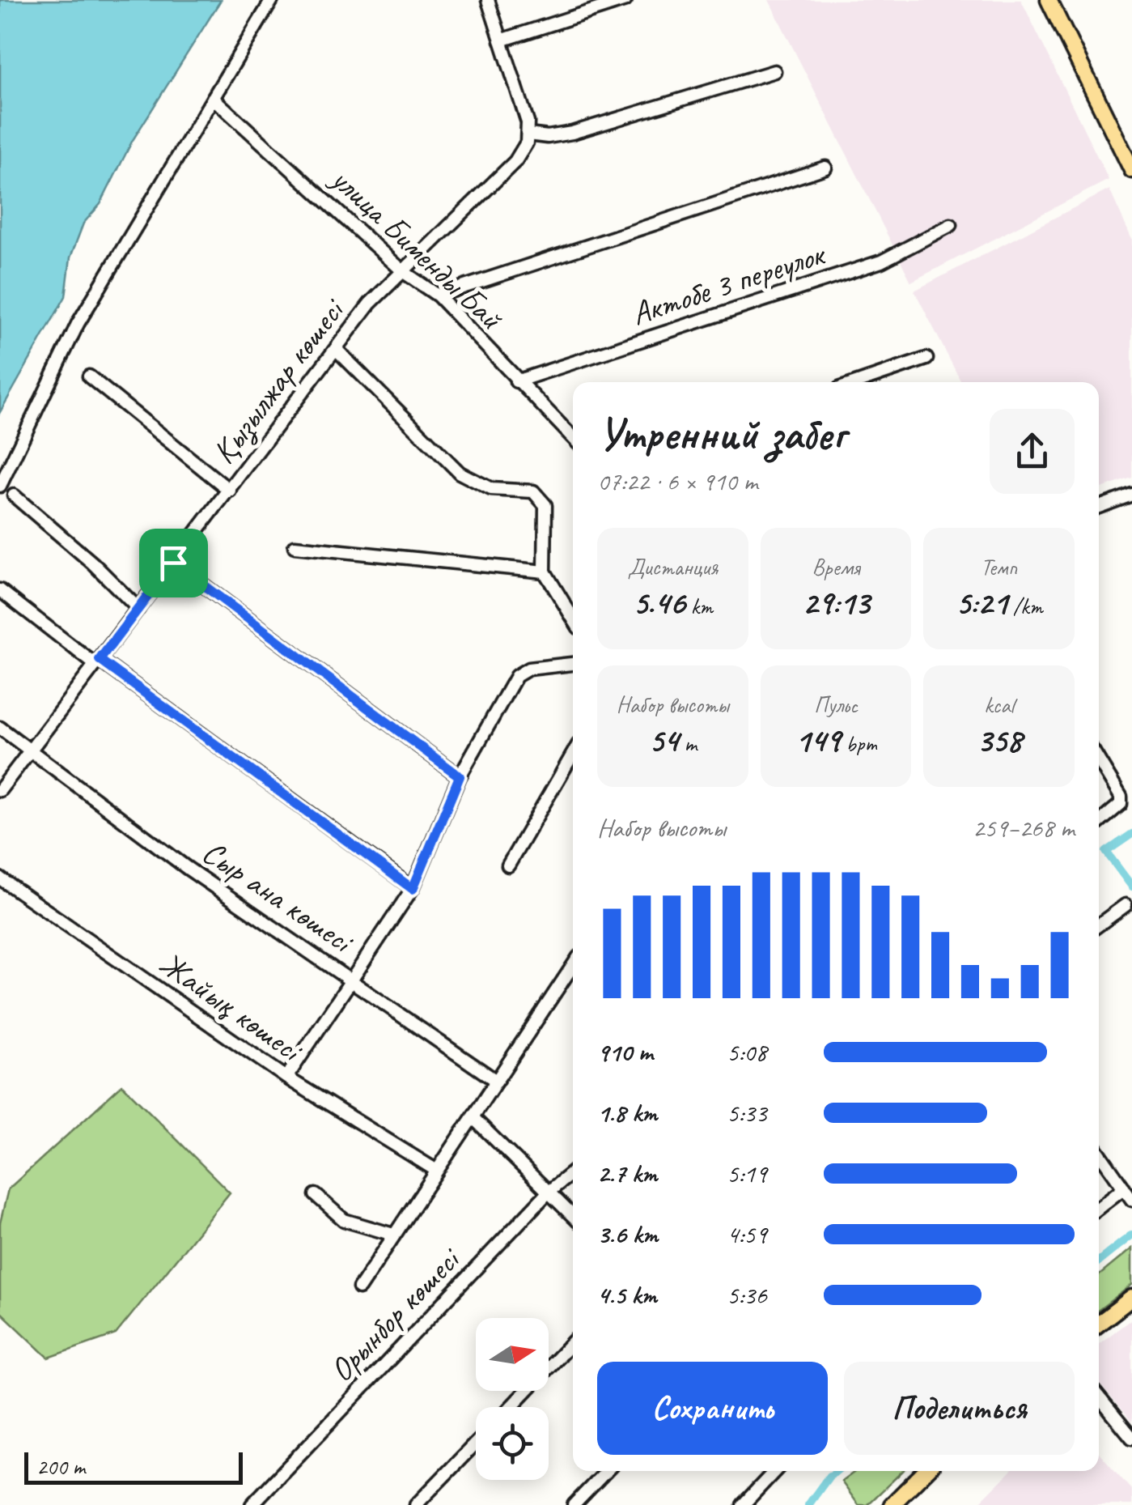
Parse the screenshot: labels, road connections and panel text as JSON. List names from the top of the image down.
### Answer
{
  "streets": {
    "street": [
      "улица Бименды Бай",
      "Актобе 3 переулок",
      "Қызылжар көшесі",
      "Сыр ана көшесі",
      "Жайық көшесі",
      "Орынбор көшесі"
    ]
  },
  "crossings": [
    ["улица Бименды Бай", "Актобе 3 переулок"],
    ["улица Бименды Бай", "Қызылжар көшесі"],
    ["Қызылжар көшесі", "Сыр ана көшесі"]
  ],
  "scale_bar": "200 m",
  "north": "right",
  "page": {
    "heading": ["Утренний забег", "07:22 · 6 × 910 m"],
    "stats": [
      ["Дистанция", "5.46 km"],
      ["Время", "29:13"],
      ["Темп", "5:21 /km"],
      ["Набор высоты", "54 m"],
      ["Пульс", "149 bpm"],
      ["kcal", "358"]
    ],
    "chart": ["Набор высоты", "259–268 m"],
    "list": [
      {
        "name": "910 m",
        "note": "5:08"
      },
      {
        "name": "1.8 km",
        "note": "5:33"
      },
      {
        "name": "2.7 km",
        "note": "5:19"
      },
      {
        "name": "3.6 km",
        "note": "4:59"
      },
      {
        "name": "4.5 km",
        "note": "5:36"
      }
    ],
    "buttons": ["Сохранить", "Поделиться"],
    "scale": "200 m"
  }
}
